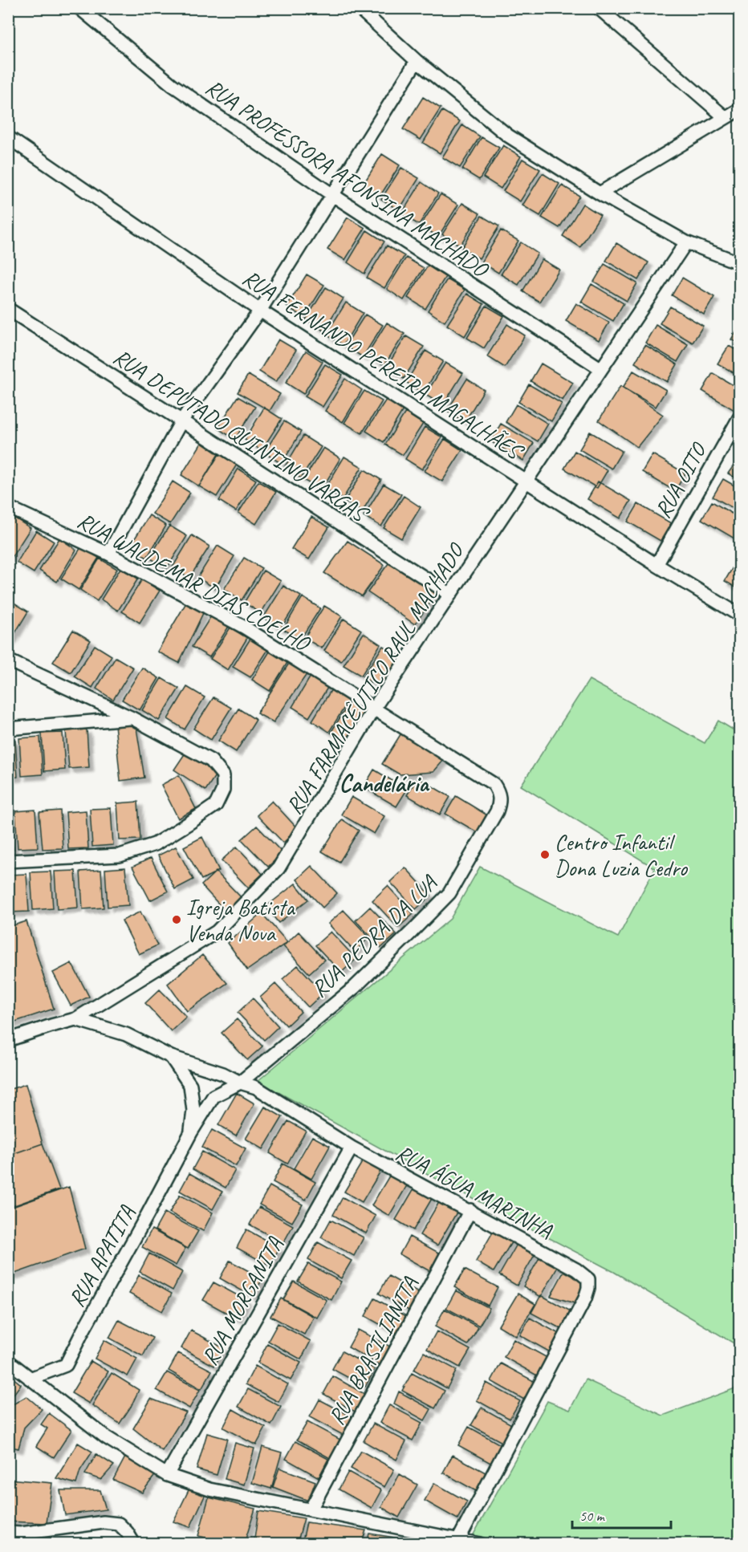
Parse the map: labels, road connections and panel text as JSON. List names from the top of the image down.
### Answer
{
  "streets": {
    "street": [
      "RUA PROFESSORA AFONSINA MACHADO",
      "RUA FERNANDO PEREIRA MAGALHÃES",
      "RUA DEPUTADO QUINTINO VARGAS",
      "RUA OITO",
      "RUA WALDEMAR DIAS COELHO",
      "RUA FARMACÊUTICO RAUL MACHADO",
      "RUA PEDRA DA LUA",
      "RUA ÁGUA MARINHA",
      "RUA APATITA",
      "RUA MORGANITA",
      "RUA BRASILIANITA"
    ]
  },
  "crossings": [
    ["RUA PROFESSORA AFONSINA MACHADO", "RUA FARMACÊUTICO RAUL MACHADO"],
    ["RUA FERNANDO PEREIRA MAGALHÃES", "RUA OITO"],
    ["RUA FERNANDO PEREIRA MAGALHÃES", "RUA FARMACÊUTICO RAUL MACHADO"],
    ["RUA DEPUTADO QUINTINO VARGAS", "RUA FARMACÊUTICO RAUL MACHADO"],
    ["RUA WALDEMAR DIAS COELHO", "RUA FARMACÊUTICO RAUL MACHADO"],
    ["RUA WALDEMAR DIAS COELHO", "RUA PEDRA DA LUA"],
    ["RUA FARMACÊUTICO RAUL MACHADO", "RUA ÁGUA MARINHA"],
    ["RUA PEDRA DA LUA", "RUA ÁGUA MARINHA"],
    ["RUA PEDRA DA LUA", "RUA APATITA"],
    ["RUA ÁGUA MARINHA", "RUA APATITA"],
    ["RUA ÁGUA MARINHA", "RUA MORGANITA"],
    ["RUA ÁGUA MARINHA", "RUA BRASILIANITA"]
  ],
  "districts": ["Candelária"],
  "places": ["Centro Infantil Dona Luzia Cedro", "Igreja Batista Venda Nova"],
  "scale_bar": "50 m"
}
